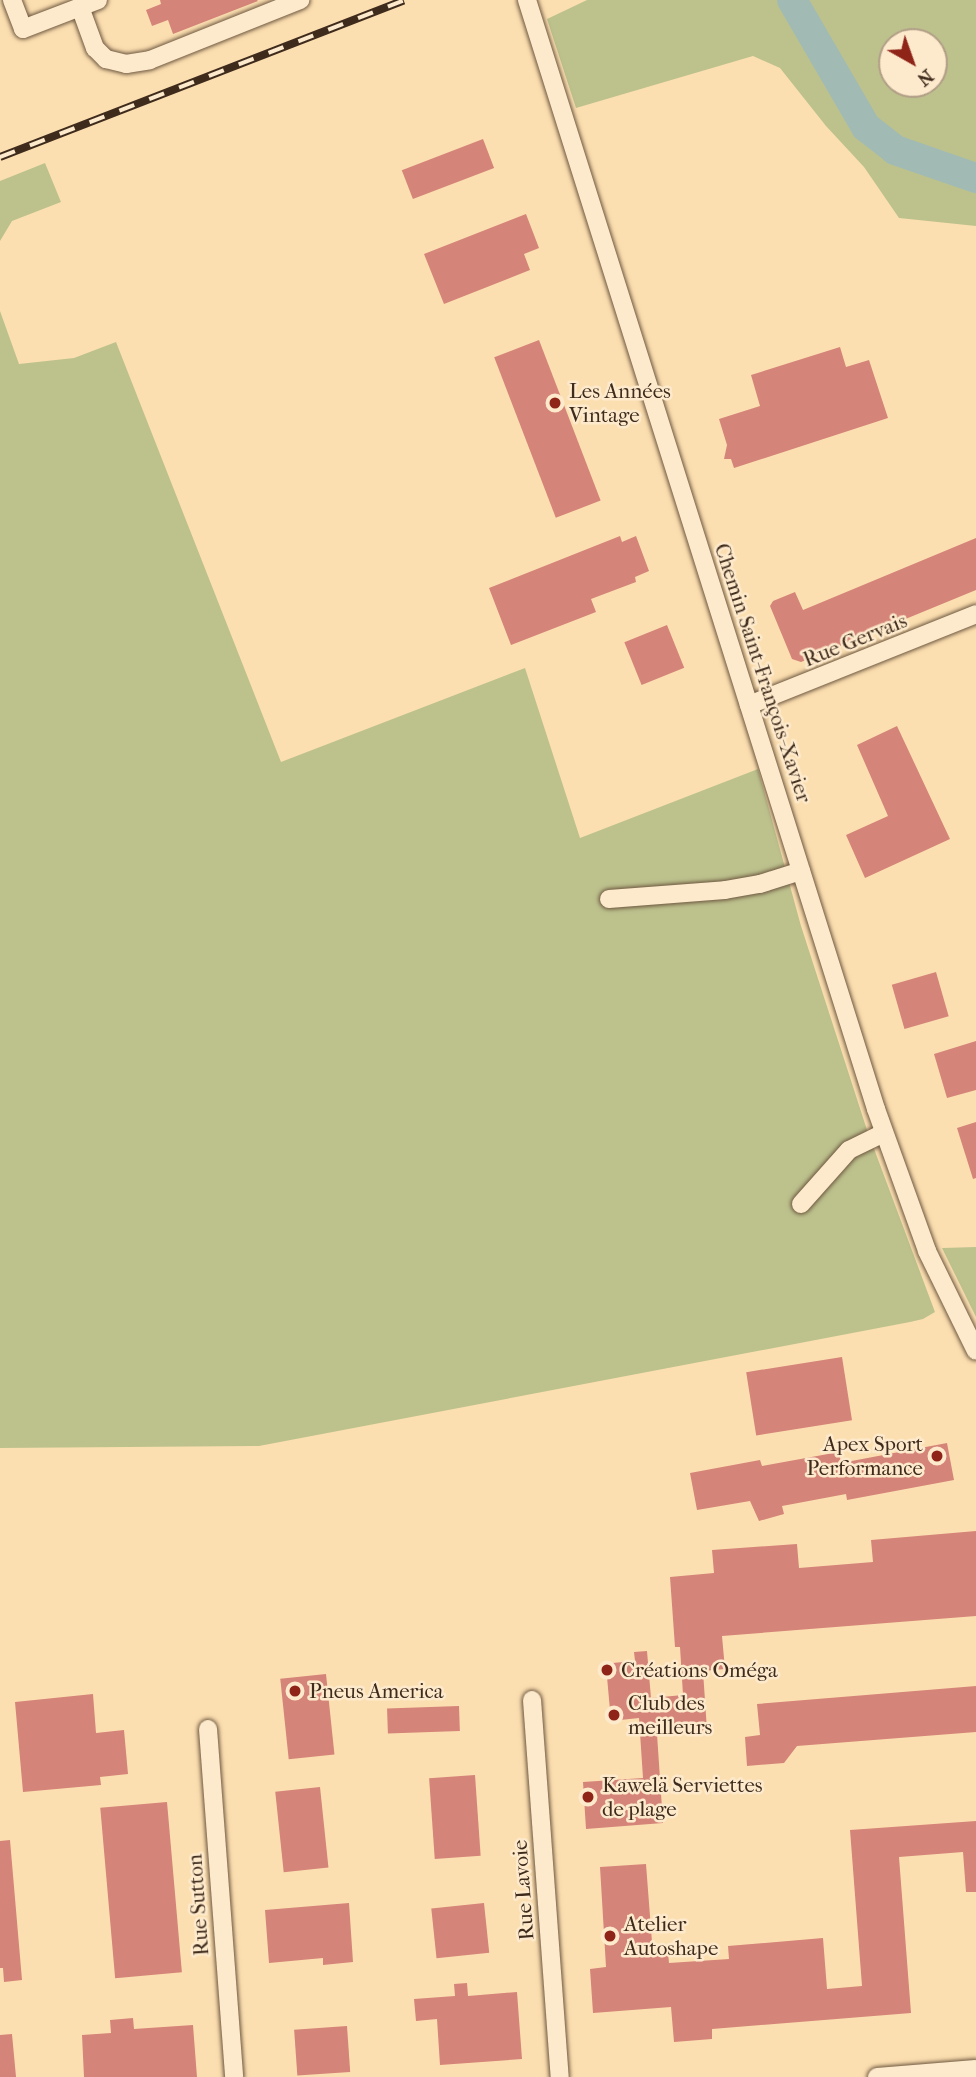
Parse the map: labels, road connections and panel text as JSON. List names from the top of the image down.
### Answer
{
  "streets": {
    "street": [
      "Rue Gervais",
      "Chemin Saint-François-Xavier",
      "Rue Lavoie",
      "Rue Sutton"
    ]
  },
  "crossings": [
    ["Rue Gervais", "Chemin Saint-François-Xavier"]
  ],
  "places": [
    "Les Années Vintage",
    "Apex Sport Performance",
    "Créations Oméga",
    "Pneus America",
    "Club des meilleurs",
    "Kawelä Serviettes de plage",
    "Atelier Autoshape"
  ],
  "north": "bottom right"
}
